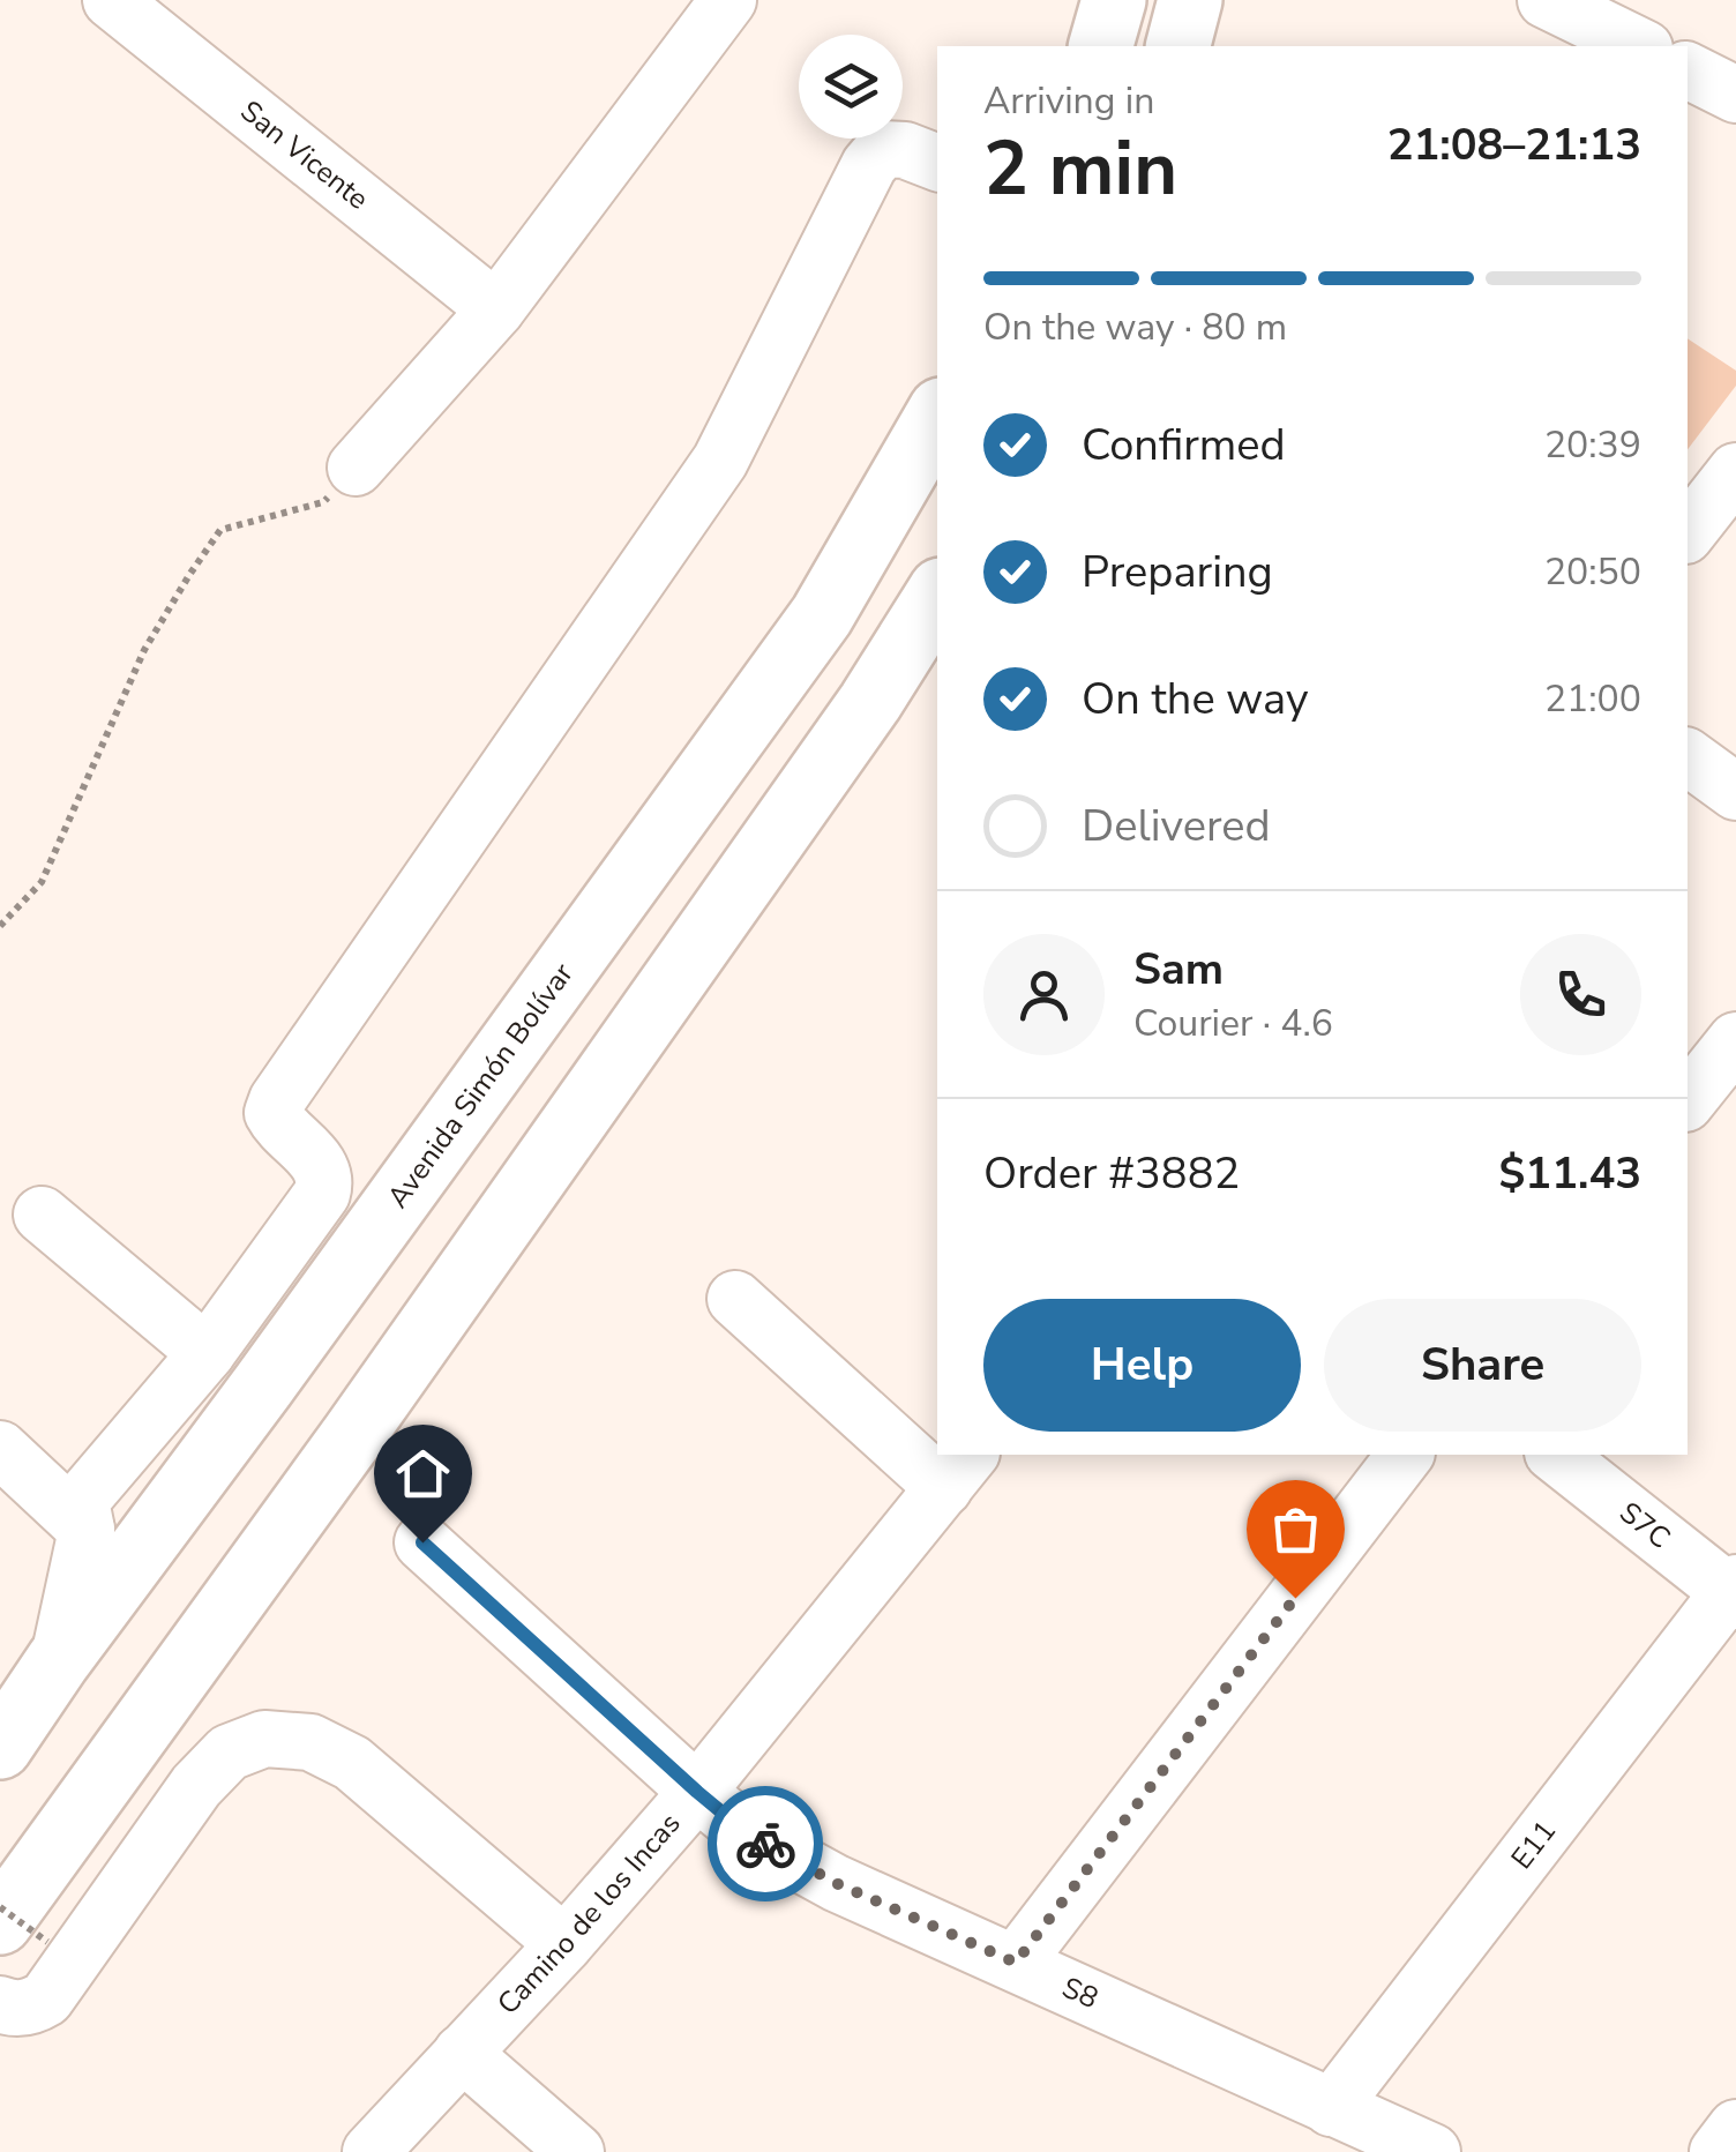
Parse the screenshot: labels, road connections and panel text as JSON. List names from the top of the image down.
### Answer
{
  "streets": {
    "highway": ["Avenida Simón Bolívar"],
    "street": [
      "San Vicente",
      "S7C",
      "E11",
      "Camino de los Incas",
      "S8"
    ]
  },
  "crossings": [
    ["S7C", "E11"],
    ["E11", "S8"],
    ["Camino de los Incas", "S8"]
  ],
  "page": {
    "heading": ["2 min", "Arriving in", "21:08–21:13"],
    "panel": [
      "Sam",
      "Courier · 4.6",
      "Order #3882",
      "$11.43"
    ],
    "bar": "On the way · 80 m",
    "list": [
      ["Confirmed", "20:39"],
      ["Preparing", "20:50"],
      ["On the way", "21:00"],
      "Delivered"
    ],
    "buttons": ["Help", "Share"]
  }
}
